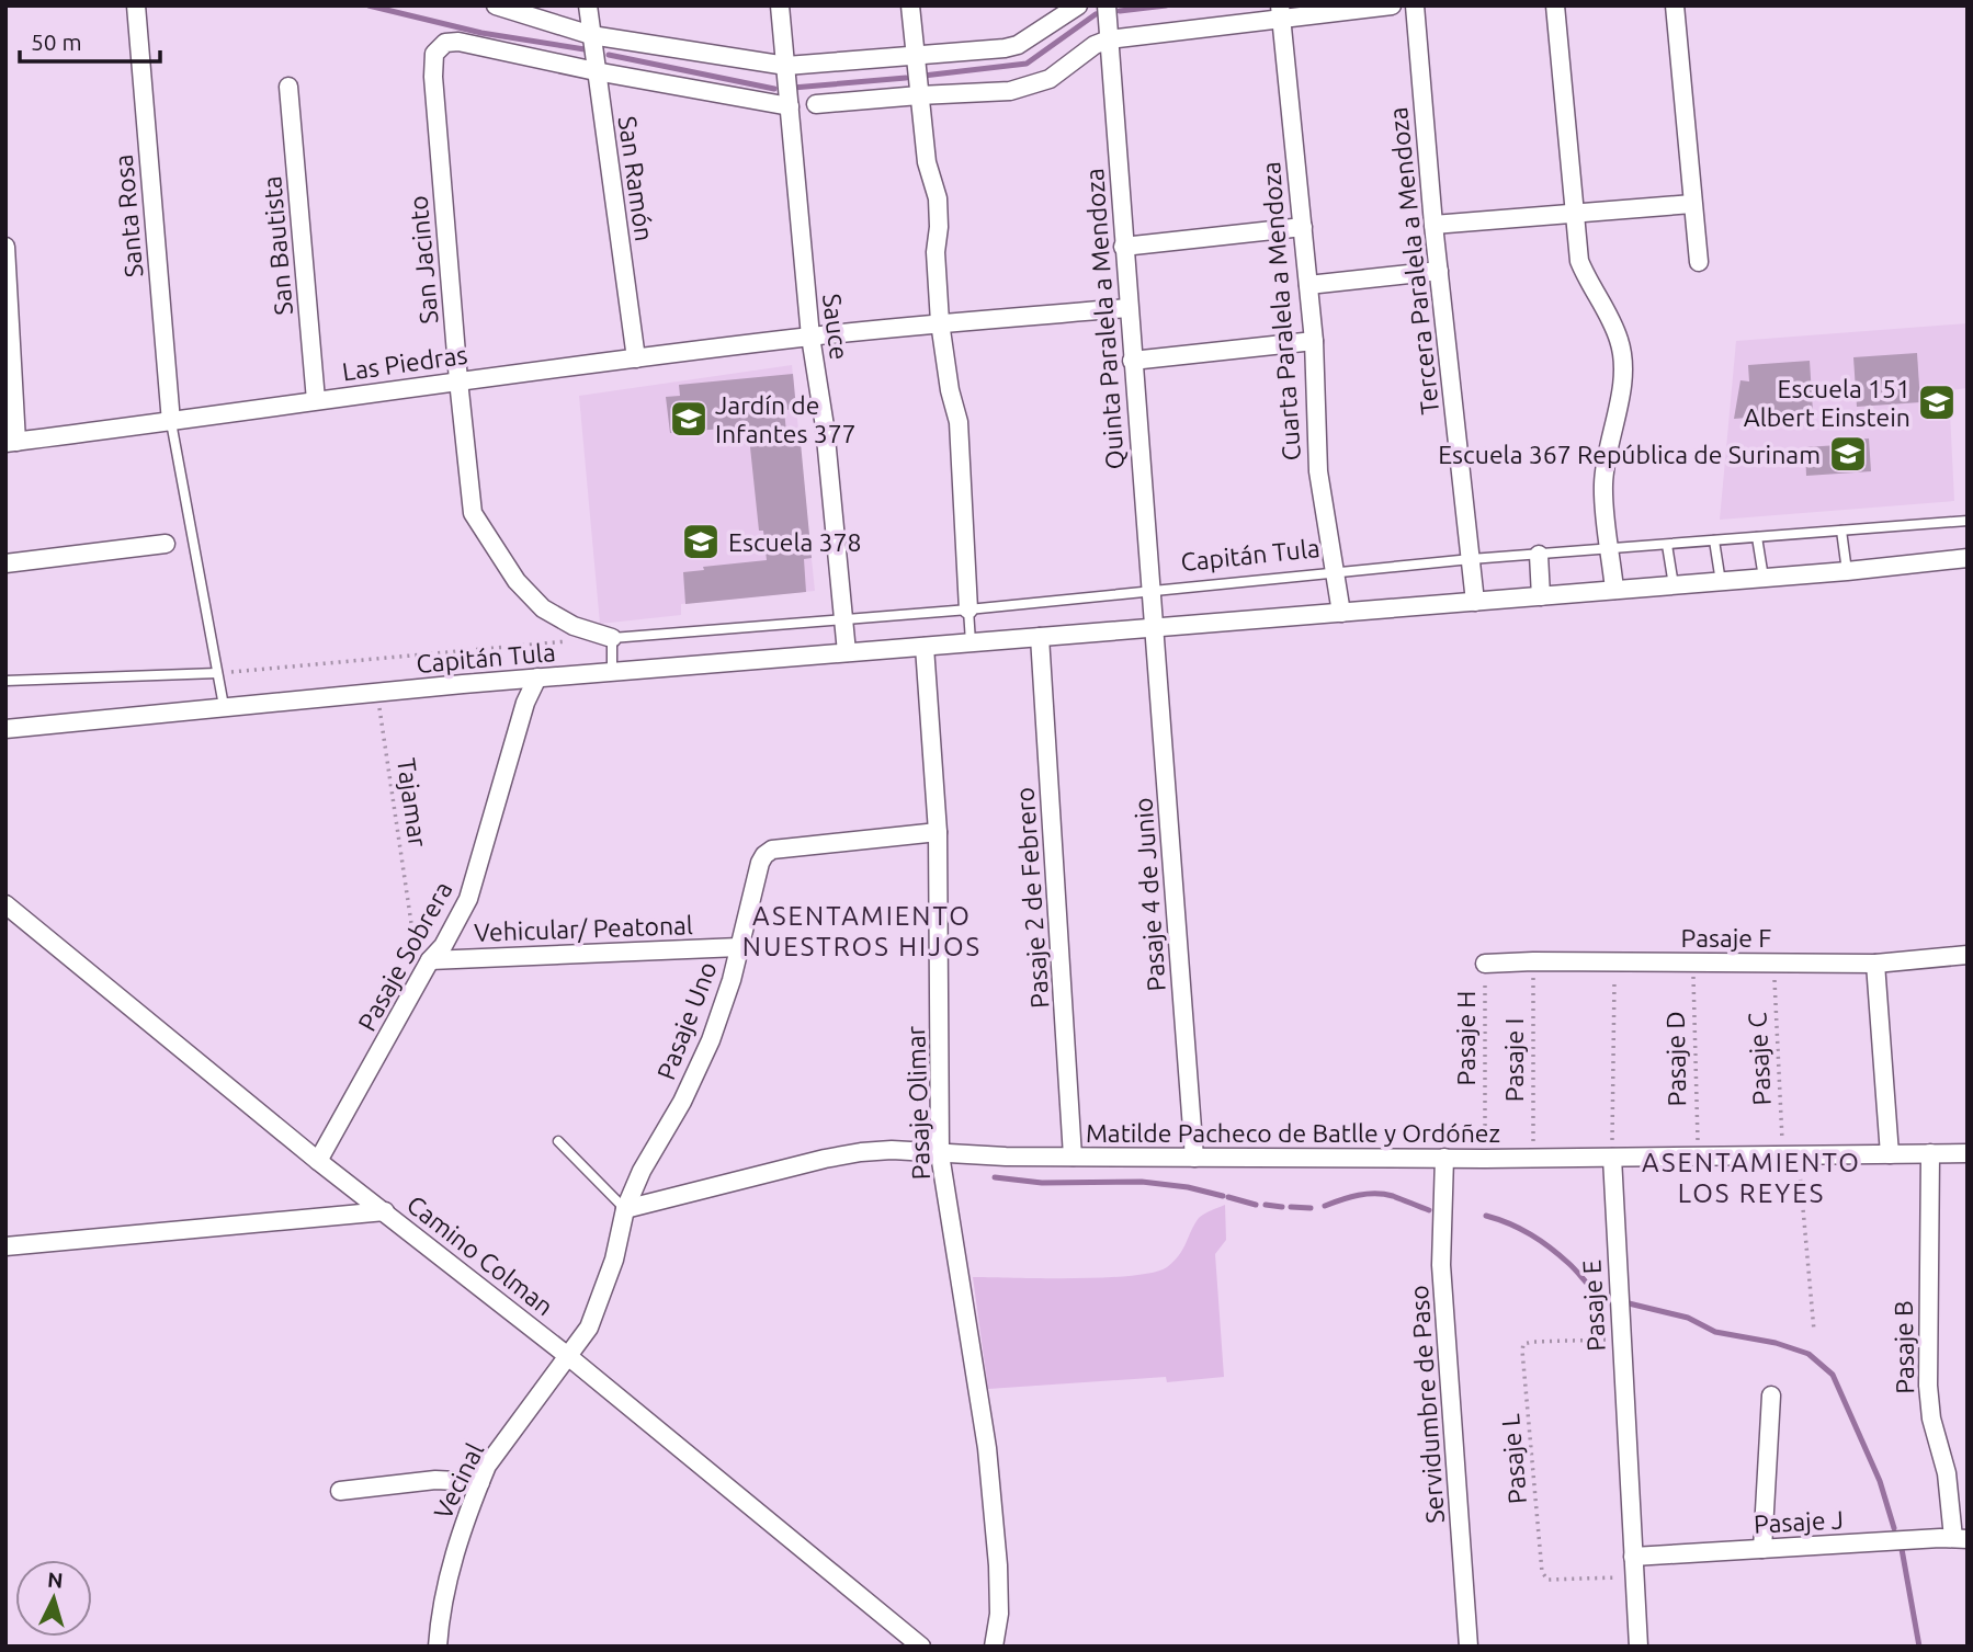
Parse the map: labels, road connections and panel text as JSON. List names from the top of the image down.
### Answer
{
  "streets": {
    "street": [
      "San Ramón",
      "Santa Rosa",
      "San Bautista",
      "San Jacinto",
      "Tercera Paralela a Mendoza",
      "Cuarta Paralela a Mendoza",
      "Quinta Paralela a Mendoza",
      "Sauce",
      "Las Piedras",
      "Capitán Tula",
      "Pasaje 4 de Junio",
      "Pasaje 2 de Febrero",
      "Vehicular/ Peatonal",
      "Pasaje F",
      "Pasaje Sobrera",
      "Pasaje Uno",
      "Pasaje Olimar",
      "Matilde Pacheco de Batlle y Ordóñez",
      "Camino Colman",
      "Pasaje E",
      "Pasaje B",
      "Servidumbre de Paso",
      "Vecinal",
      "Pasaje J"
    ],
    "path": [
      "Tajamar",
      "Pasaje H",
      "Pasaje D",
      "Pasaje C",
      "Pasaje I",
      "Pasaje L"
    ]
  },
  "crossings": [
    ["San Ramón", "San Jacinto"],
    ["San Ramón", "Las Piedras"],
    ["Santa Rosa", "Las Piedras"],
    ["San Bautista", "Las Piedras"],
    ["San Jacinto", "Las Piedras"],
    ["San Jacinto", "Capitán Tula"],
    ["Tercera Paralela a Mendoza", "Capitán Tula"],
    ["Cuarta Paralela a Mendoza", "Capitán Tula"],
    ["Quinta Paralela a Mendoza", "Capitán Tula"],
    ["Quinta Paralela a Mendoza", "Pasaje 4 de Junio"],
    ["Sauce", "Las Piedras"],
    ["Sauce", "Capitán Tula"],
    ["Capitán Tula", "Tajamar"],
    ["Capitán Tula", "Pasaje 4 de Junio"],
    ["Capitán Tula", "Pasaje 2 de Febrero"],
    ["Capitán Tula", "Pasaje Sobrera"],
    ["Capitán Tula", "Pasaje Olimar"],
    ["Tajamar", "Pasaje Sobrera"],
    ["Pasaje 4 de Junio", "Matilde Pacheco de Batlle y Ordóñez"],
    ["Pasaje 2 de Febrero", "Matilde Pacheco de Batlle y Ordóñez"],
    ["Vehicular/ Peatonal", "Pasaje Sobrera"],
    ["Vehicular/ Peatonal", "Pasaje Uno"],
    ["Pasaje F", "Pasaje H"],
    ["Pasaje F", "Pasaje D"],
    ["Pasaje F", "Pasaje C"],
    ["Pasaje F", "Pasaje I"],
    ["Pasaje Sobrera", "Camino Colman"],
    ["Pasaje Uno", "Pasaje Olimar"],
    ["Pasaje Uno", "Matilde Pacheco de Batlle y Ordóñez"],
    ["Pasaje Uno", "Camino Colman"],
    ["Pasaje Uno", "Vecinal"],
    ["Pasaje H", "Matilde Pacheco de Batlle y Ordóñez"],
    ["Pasaje D", "Matilde Pacheco de Batlle y Ordóñez"],
    ["Pasaje C", "Matilde Pacheco de Batlle y Ordóñez"],
    ["Pasaje I", "Matilde Pacheco de Batlle y Ordóñez"],
    ["Pasaje Olimar", "Matilde Pacheco de Batlle y Ordóñez"],
    ["Matilde Pacheco de Batlle y Ordóñez", "Pasaje E"],
    ["Matilde Pacheco de Batlle y Ordóñez", "Pasaje B"],
    ["Matilde Pacheco de Batlle y Ordóñez", "Servidumbre de Paso"],
    ["Camino Colman", "Vecinal"],
    ["Pasaje E", "Pasaje L"],
    ["Pasaje E", "Pasaje J"],
    ["Pasaje B", "Pasaje J"]
  ],
  "districts": ["ASENTAMIENTO NUESTROS HIJOS", "ASENTAMIENTO LOS REYES"],
  "places": {
    "school or university": [
      "Escuela 151 Albert Einstein",
      "Jardín de Infantes 377",
      "Escuela 367 República de Surinam",
      "Escuela 378"
    ]
  },
  "scale_bar": "50 m",
  "north": "top"
}
